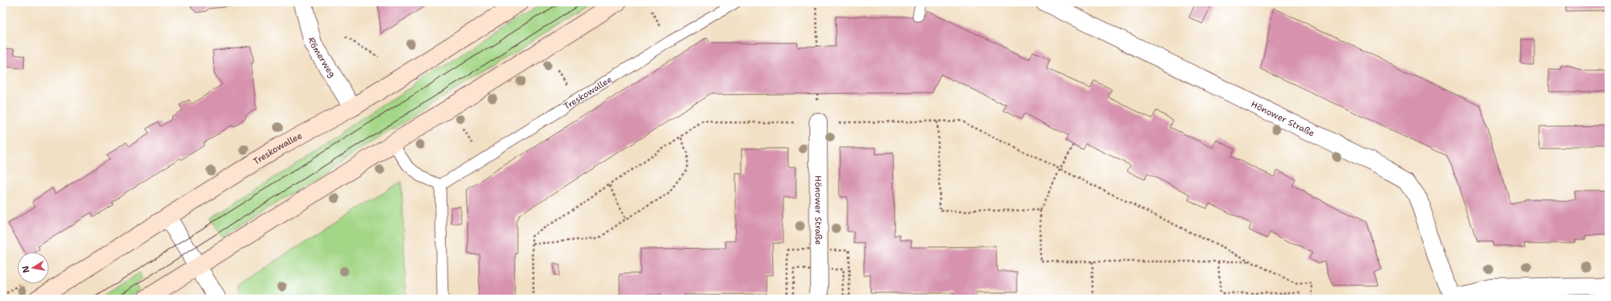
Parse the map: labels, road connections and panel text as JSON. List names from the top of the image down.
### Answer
{
  "streets": {
    "main road": ["Treskowallee"],
    "street": ["Römerweg", "Hönower Straße"]
  },
  "crossings": [
    ["Römerweg", "Treskowallee"]
  ],
  "north": "left"
}
